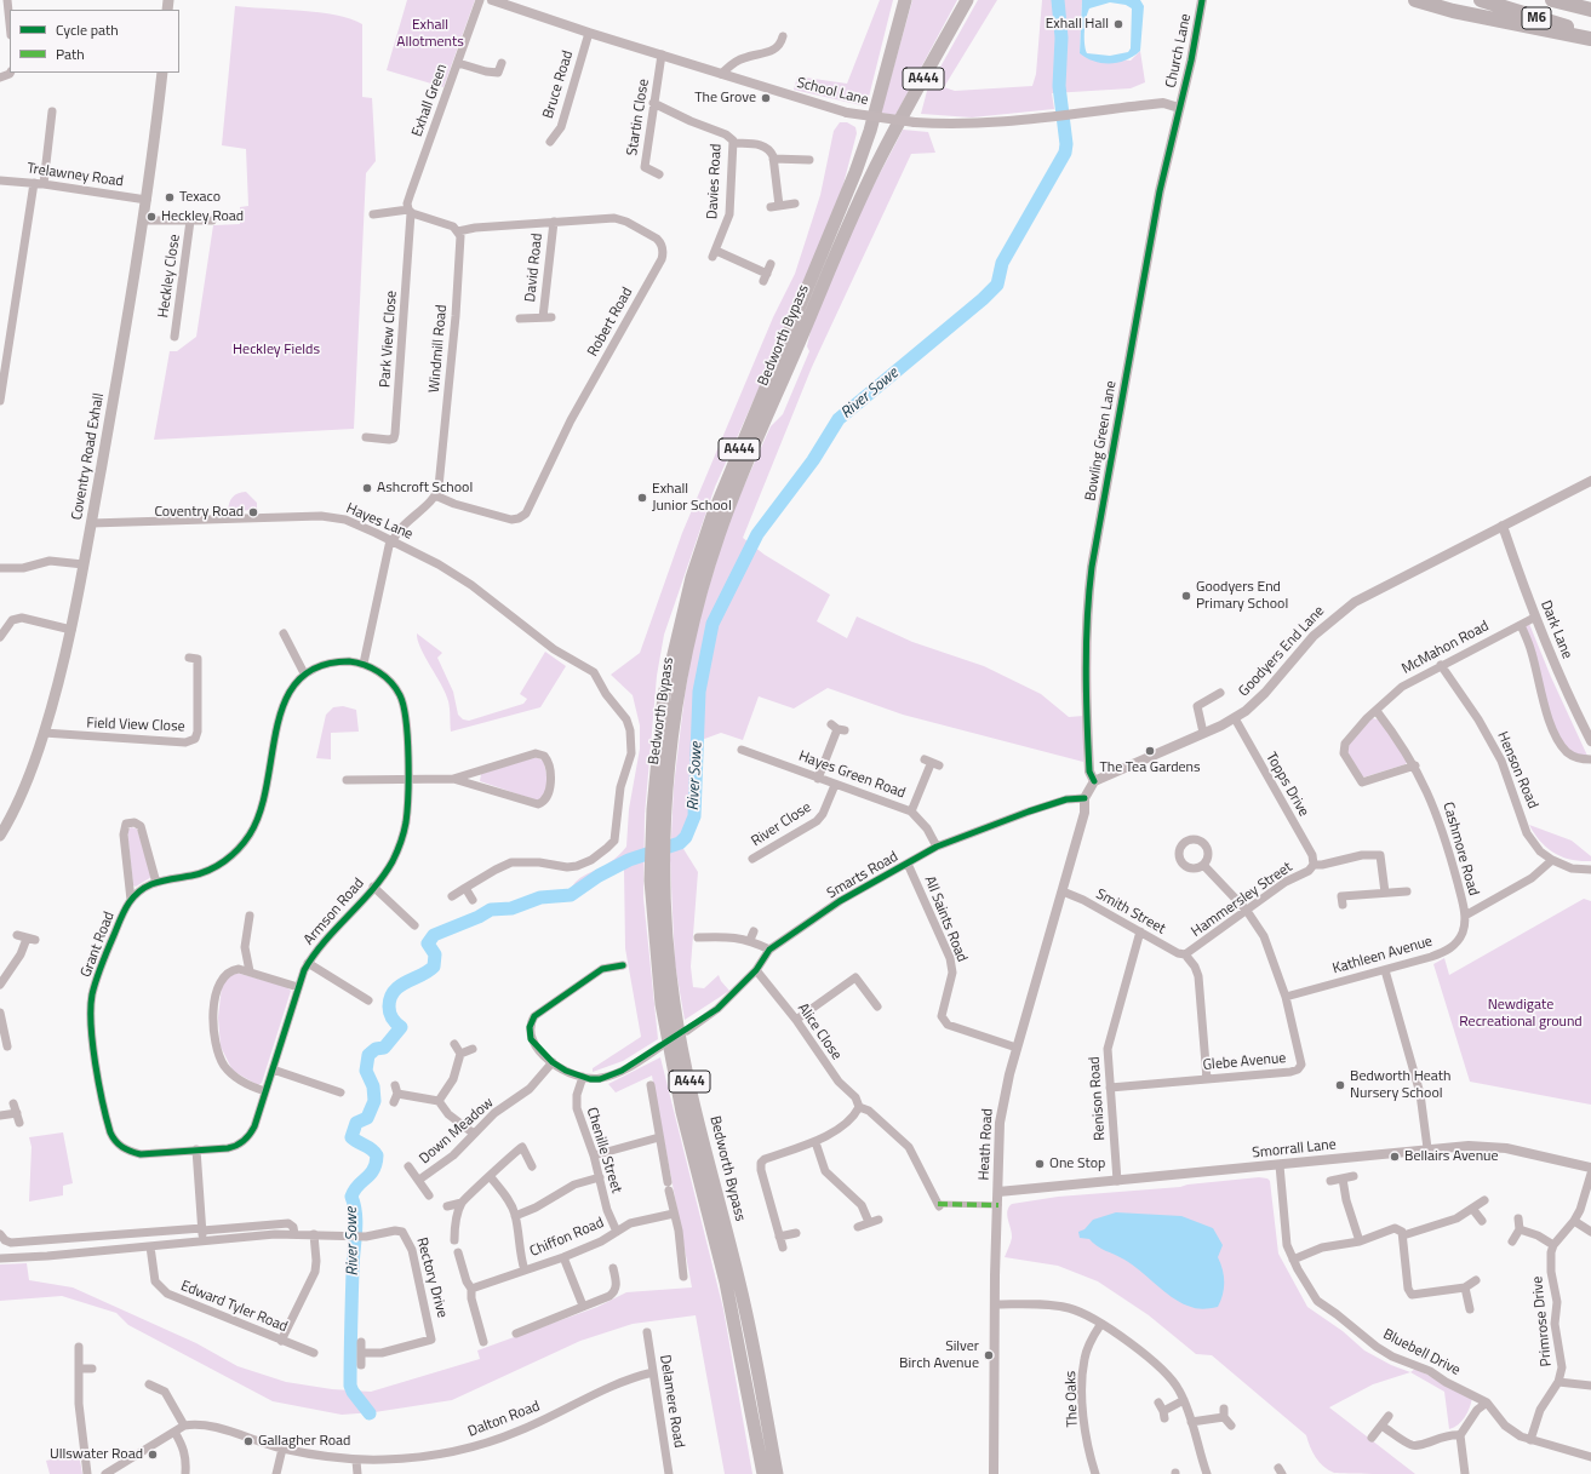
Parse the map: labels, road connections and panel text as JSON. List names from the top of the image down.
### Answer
{
  "streets": {
    "highway": ["M6", "A444", "Bedworth Bypass"],
    "main road": ["Coventry Road Exhall"],
    "street": [
      "Church Lane",
      "Bruce Road",
      "School Lane",
      "Exhall Green",
      "Startin Close",
      "Trelawney Road",
      "Davies Road",
      "David Road",
      "Heckley Close",
      "Robert Road",
      "Park View Close",
      "Windmill Road",
      "Bowling Green Lane",
      "Hayes Lane",
      "Dark Lane",
      "McMahon Road",
      "Goodyers End Lane",
      "Field View Close",
      "Henson Road",
      "Hayes Green Road",
      "Topps Drive",
      "River Close",
      "Cashmore Road",
      "Smarts Road",
      "Hammersley Street",
      "Armson Road",
      "Smith Street",
      "All Saints Road",
      "Grant Road",
      "Kathleen Avenue",
      "Alice Close",
      "Glebe Avenue",
      "Renison Road",
      "Down Meadow",
      "Heath Road",
      "Smorrall Lane",
      "Chenille Street",
      "Chiffon Road",
      "Rectory Drive",
      "Edward Tyler Road",
      "Primrose Drive",
      "Bluebell Drive",
      "The Oaks",
      "Delamere Road",
      "Dalton Road"
    ]
  },
  "crossings": [
    ["Church Lane", "School Lane"],
    ["Church Lane", "Bowling Green Lane"],
    ["Bruce Road", "School Lane"],
    ["School Lane", "Startin Close"],
    ["School Lane", "Bowling Green Lane"],
    ["Exhall Green", "Park View Close"],
    ["Startin Close", "Davies Road"],
    ["Trelawney Road", "Coventry Road Exhall"],
    ["David Road", "Robert Road"],
    ["Robert Road", "Windmill Road"],
    ["Bowling Green Lane", "Goodyers End Lane"],
    ["Coventry Road Exhall", "Hayes Lane"],
    ["Coventry Road Exhall", "Field View Close"],
    ["Dark Lane", "McMahon Road"],
    ["Dark Lane", "Goodyers End Lane"],
    ["McMahon Road", "Henson Road"],
    ["McMahon Road", "Cashmore Road"],
    ["Goodyers End Lane", "Topps Drive"],
    ["Hayes Green Road", "River Close"],
    ["Hayes Green Road", "Smarts Road"],
    ["Topps Drive", "Hammersley Street"],
    ["Cashmore Road", "Kathleen Avenue"],
    ["Smarts Road", "All Saints Road"],
    ["Smarts Road", "Alice Close"],
    ["Smarts Road", "Heath Road"],
    ["Hammersley Street", "Smith Street"],
    ["Hammersley Street", "Glebe Avenue"],
    ["Armson Road", "Grant Road"],
    ["Smith Street", "Renison Road"],
    ["Smith Street", "Heath Road"],
    ["All Saints Road", "Heath Road"],
    ["Kathleen Avenue", "Glebe Avenue"],
    ["Alice Close", "Heath Road"],
    ["Glebe Avenue", "Renison Road"],
    ["Renison Road", "Smorrall Lane"],
    ["Heath Road", "Smorrall Lane"],
    ["Smorrall Lane", "Bluebell Drive"],
    ["Chenille Street", "Chiffon Road"],
    ["Rectory Drive", "Edward Tyler Road"],
    ["Primrose Drive", "Bluebell Drive"],
    ["Delamere Road", "Dalton Road"]
  ],
  "water": ["River Sowe"],
  "parks": ["Exhall Allotments", "Heckley Fields", "Newdigate Recreational ground"],
  "places": [
    "Exhall Hall",
    "The Grove",
    "Texaco",
    "Heckley Road",
    "Ashcroft School",
    "Exhall Junior School",
    "Coventry Road",
    "Goodyers End Primary School",
    "The Tea Gardens",
    "Bedworth Heath Nursery School",
    "Bellairs Avenue",
    "One Stop",
    "Silver Birch Avenue",
    "Gallagher Road",
    "Ullswater Road"
  ],
  "legend": ["Cycle path", "Path"]
}
